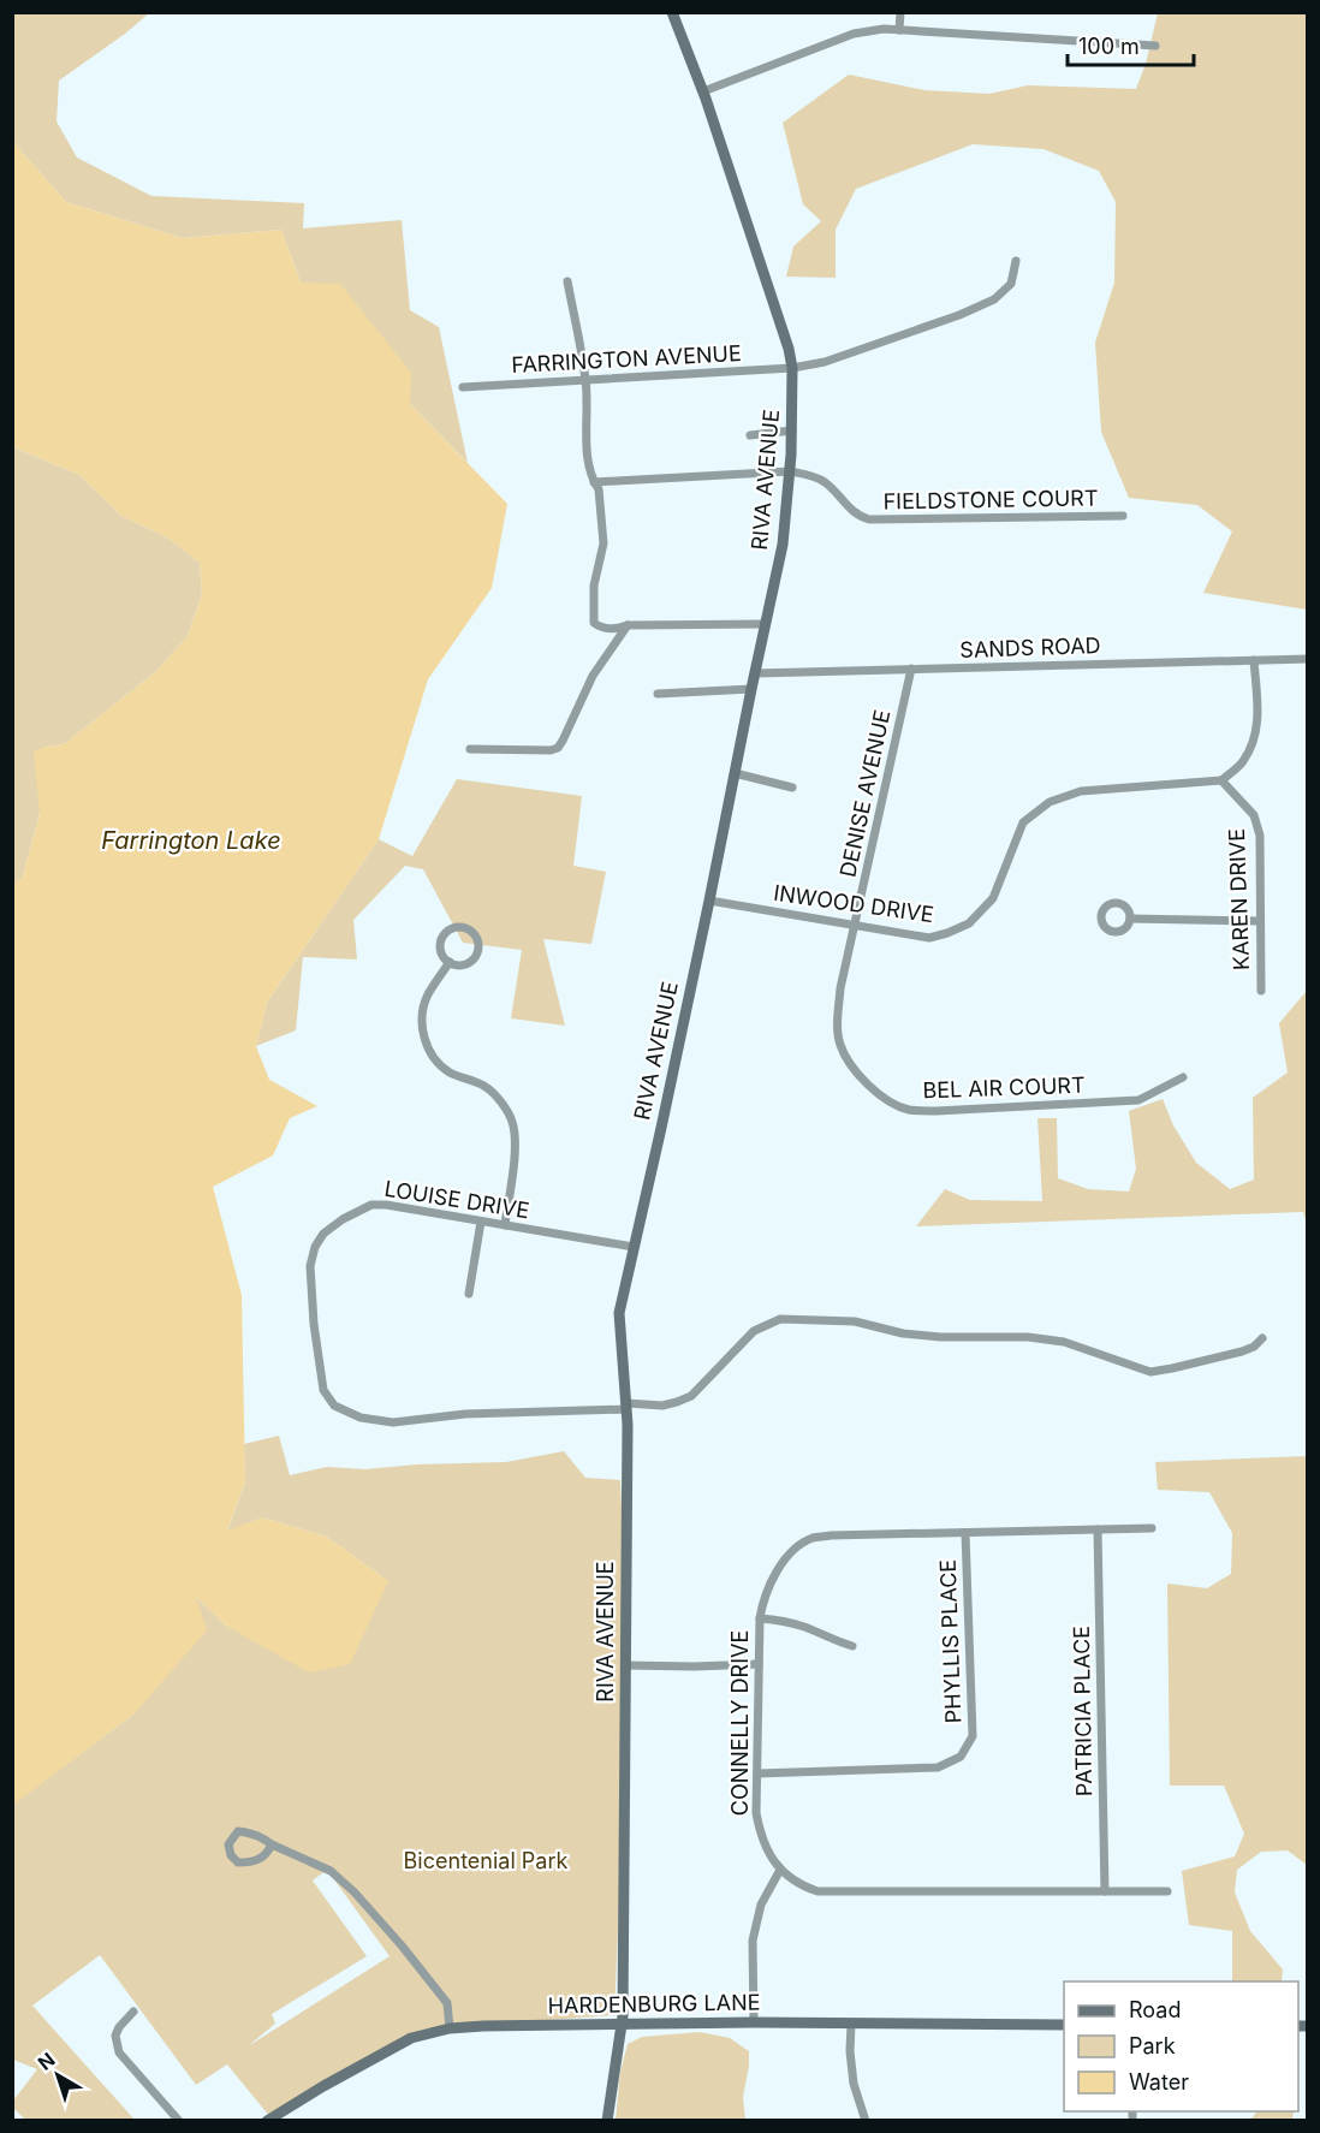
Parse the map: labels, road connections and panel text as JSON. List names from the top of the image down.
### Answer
{
  "streets": {
    "street": [
      "FARRINGTON AVENUE",
      "RIVA AVENUE",
      "FIELDSTONE COURT",
      "SANDS ROAD",
      "DENISE AVENUE",
      "KAREN DRIVE",
      "INWOOD DRIVE",
      "BEL AIR COURT",
      "LOUISE DRIVE",
      "PHYLLIS PLACE",
      "PATRICIA PLACE",
      "CONNELLY DRIVE",
      "HARDENBURG LANE"
    ]
  },
  "crossings": [
    ["FARRINGTON AVENUE", "RIVA AVENUE"],
    ["RIVA AVENUE", "FIELDSTONE COURT"],
    ["RIVA AVENUE", "SANDS ROAD"],
    ["RIVA AVENUE", "INWOOD DRIVE"],
    ["RIVA AVENUE", "LOUISE DRIVE"],
    ["RIVA AVENUE", "HARDENBURG LANE"],
    ["SANDS ROAD", "DENISE AVENUE"],
    ["DENISE AVENUE", "INWOOD DRIVE"],
    ["DENISE AVENUE", "BEL AIR COURT"],
    ["KAREN DRIVE", "INWOOD DRIVE"],
    ["INWOOD DRIVE", "BEL AIR COURT"],
    ["PHYLLIS PLACE", "CONNELLY DRIVE"],
    ["PATRICIA PLACE", "CONNELLY DRIVE"]
  ],
  "water": ["Farrington Lake"],
  "parks": ["Bicentenial Park"],
  "legend": ["Road", "Park", "Water"],
  "scale_bar": "100 m",
  "north": "top left"
}
